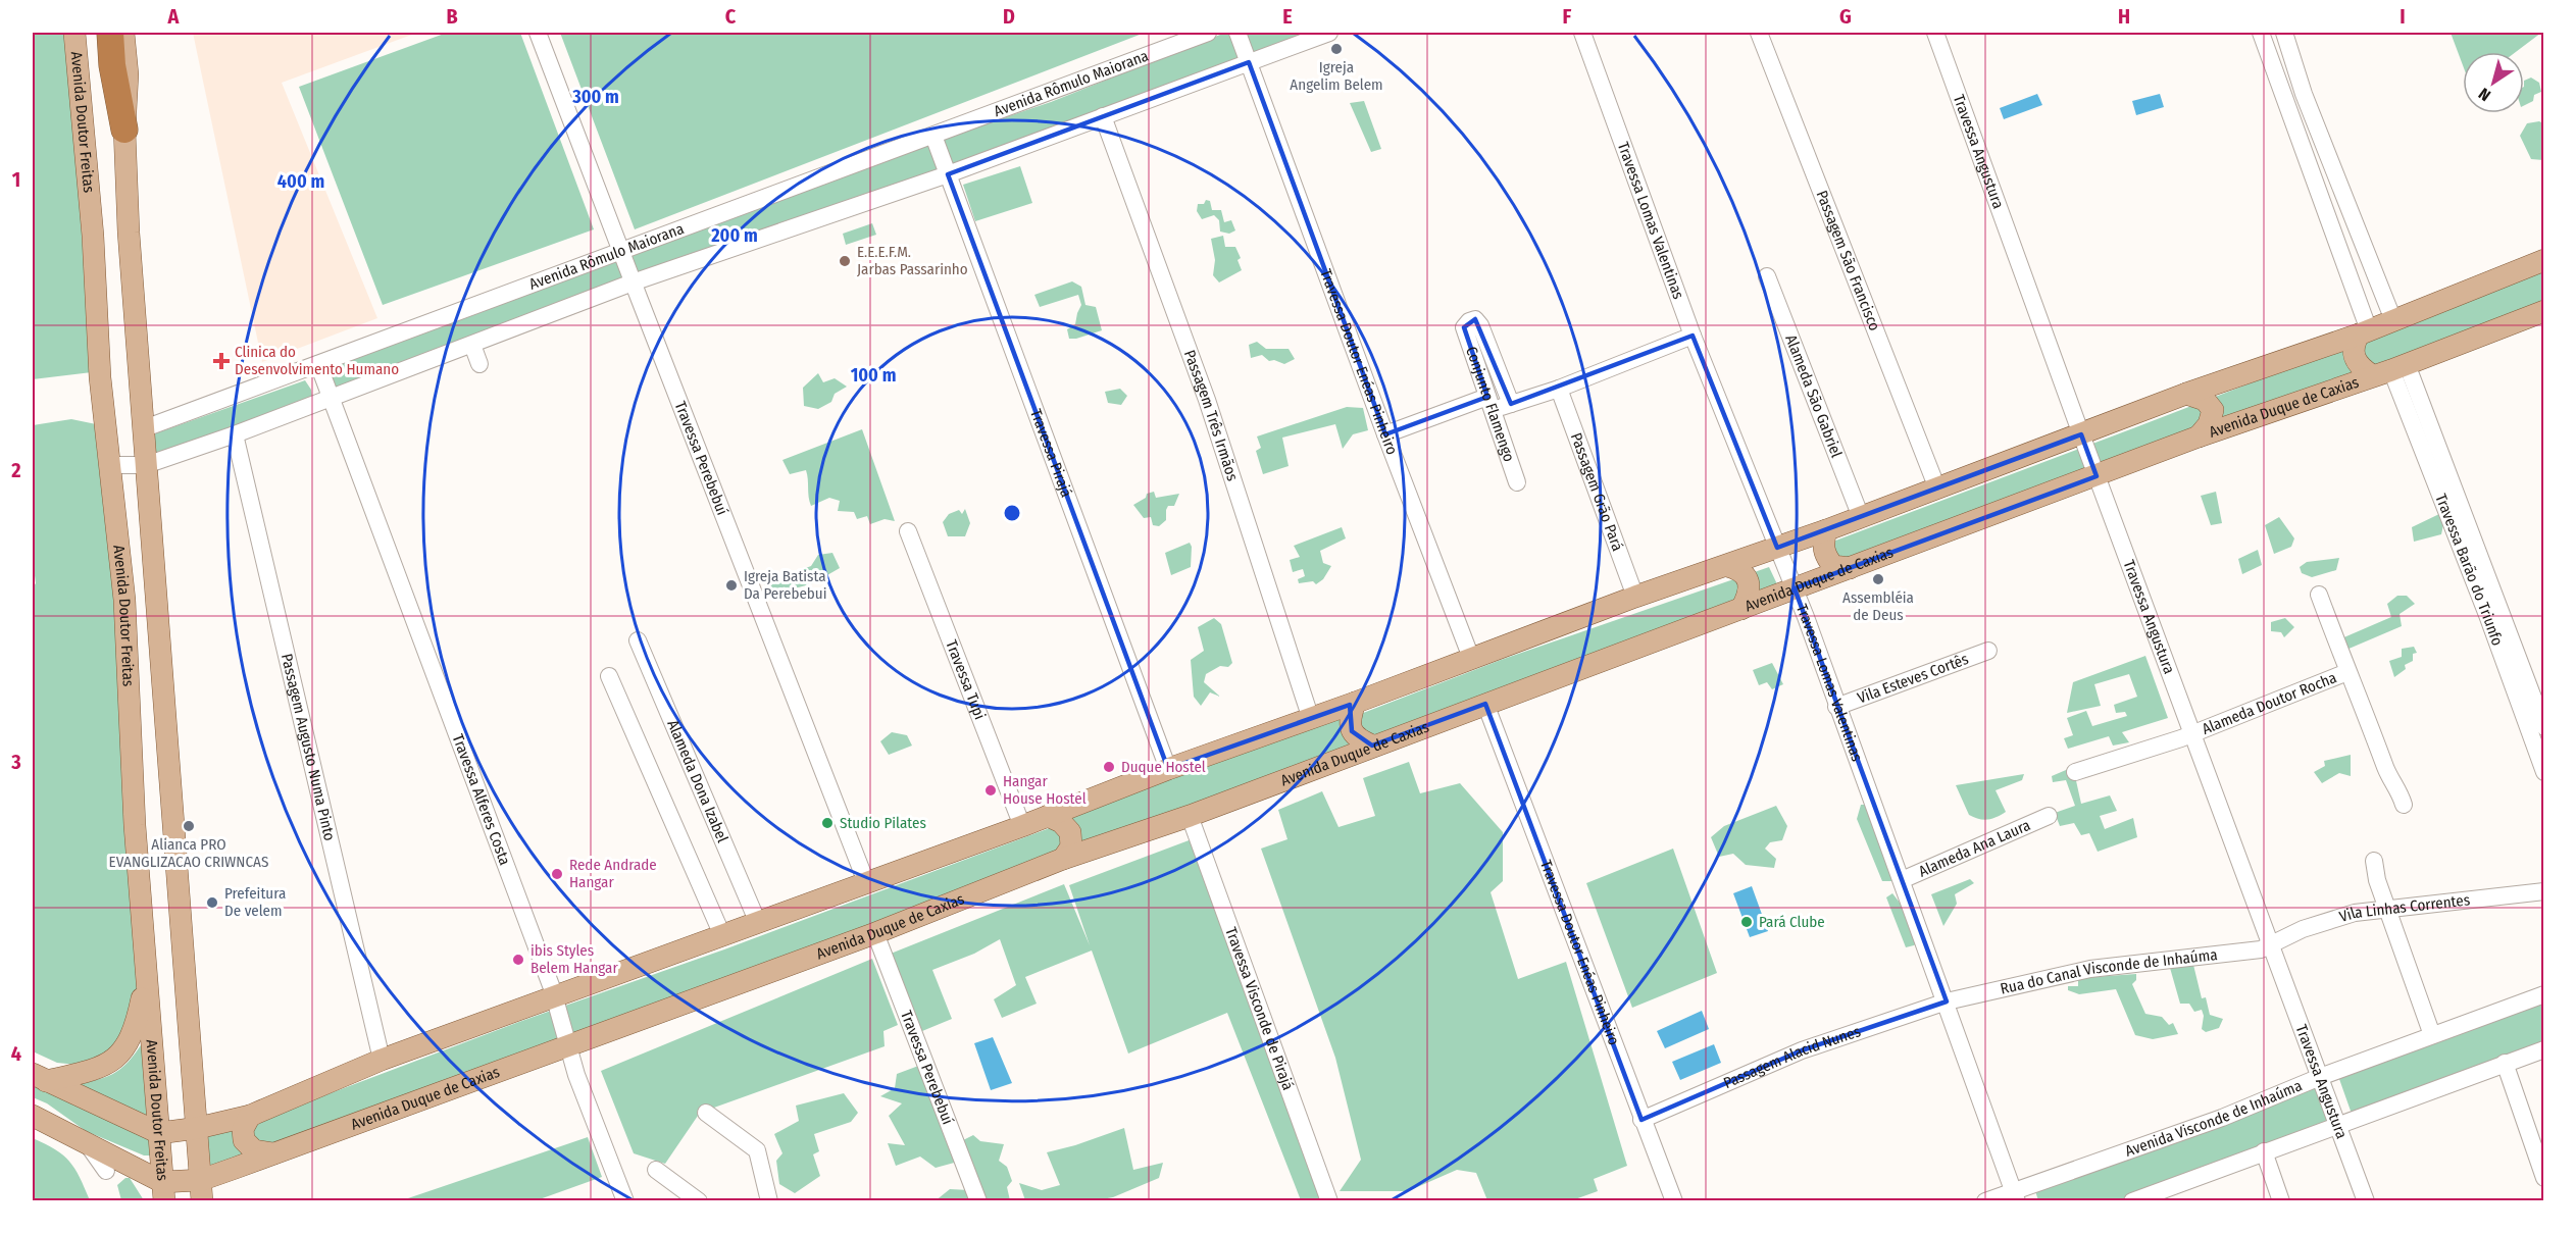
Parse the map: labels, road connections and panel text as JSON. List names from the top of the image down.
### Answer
{
  "streets": {
    "main road": ["Avenida Doutor Freitas", "Avenida Duque de Caxias"],
    "street": [
      "Avenida Rômulo Maiorana",
      "Travessa Angustura",
      "Travessa Lomas Valentinas",
      "Passagem São Francisco",
      "Travessa Doutor Enéas Pinheiro",
      "Alameda São Gabriel",
      "Conjunto Flamengo",
      "Passagem Três Irmãos",
      "Travessa Pirajá",
      "Travessa Perebebuí",
      "Passagem Grão Pará",
      "Travessa Barão do Triunfo",
      "Vila Esteves Cortês",
      "Travessa Tupi",
      "Alameda Doutor Rocha",
      "Passagem Augusto Numa Pinto",
      "Alameda Dona Izabel",
      "Travessa Alferes Costa",
      "Alameda Ana Laura",
      "Vila Linhas Correntes",
      "Rua do Canal Visconde de Inhaúma",
      "Travessa Visconde de Pirajá",
      "Passagem Alacid Nunes",
      "Avenida Visconde de Inhaúma"
    ]
  },
  "crossings": [
    ["Avenida Rômulo Maiorana", "Travessa Pirajá"],
    ["Avenida Rômulo Maiorana", "Travessa Perebebuí"],
    ["Avenida Rômulo Maiorana", "Travessa Alferes Costa"],
    ["Avenida Doutor Freitas", "Avenida Duque de Caxias"],
    ["Travessa Angustura", "Avenida Duque de Caxias"],
    ["Travessa Angustura", "Alameda Doutor Rocha"],
    ["Travessa Angustura", "Vila Linhas Correntes"],
    ["Travessa Angustura", "Rua do Canal Visconde de Inhaúma"],
    ["Travessa Angustura", "Avenida Visconde de Inhaúma"],
    ["Travessa Lomas Valentinas", "Avenida Duque de Caxias"],
    ["Travessa Lomas Valentinas", "Vila Esteves Cortês"],
    ["Travessa Lomas Valentinas", "Alameda Ana Laura"],
    ["Travessa Lomas Valentinas", "Rua do Canal Visconde de Inhaúma"],
    ["Travessa Lomas Valentinas", "Passagem Alacid Nunes"],
    ["Travessa Lomas Valentinas", "Avenida Visconde de Inhaúma"],
    ["Travessa Doutor Enéas Pinheiro", "Avenida Duque de Caxias"],
    ["Travessa Doutor Enéas Pinheiro", "Passagem Alacid Nunes"],
    ["Avenida Duque de Caxias", "Travessa Perebebuí"],
    ["Avenida Duque de Caxias", "Travessa Barão do Triunfo"],
    ["Avenida Duque de Caxias", "Travessa Alferes Costa"],
    ["Avenida Duque de Caxias", "Travessa Visconde de Pirajá"],
    ["Vila Linhas Correntes", "Rua do Canal Visconde de Inhaúma"],
    ["Rua do Canal Visconde de Inhaúma", "Passagem Alacid Nunes"]
  ],
  "places": {
    "other": [
      "Igreja Angelim Belem",
      "E.E.E.F.M. Jarbas Passarinho",
      "Assembléia de Deus",
      "Igreja Batista Da Perebebui",
      "Duque Hostel",
      "Hangar House Hostel",
      "Studio Pilates",
      "Alianca PRO EVANGLIZACAO CRIWNCAS",
      "Rede Andrade Hangar",
      "Prefeitura De velem",
      "Pará Clube",
      "ibis Styles Belem Hangar"
    ],
    "health": ["Clinica do Desenvolvimento Humano"]
  },
  "north": "bottom left",
  "grid": {
    "columns": [
      "A",
      "B",
      "C",
      "D",
      "E",
      "F",
      "G",
      "H",
      "I"
    ],
    "rows": [
      "1",
      "2",
      "3",
      "4"
    ]
  },
  "rings": [
    "300 m",
    "400 m",
    "200 m",
    "100 m"
  ]
}
